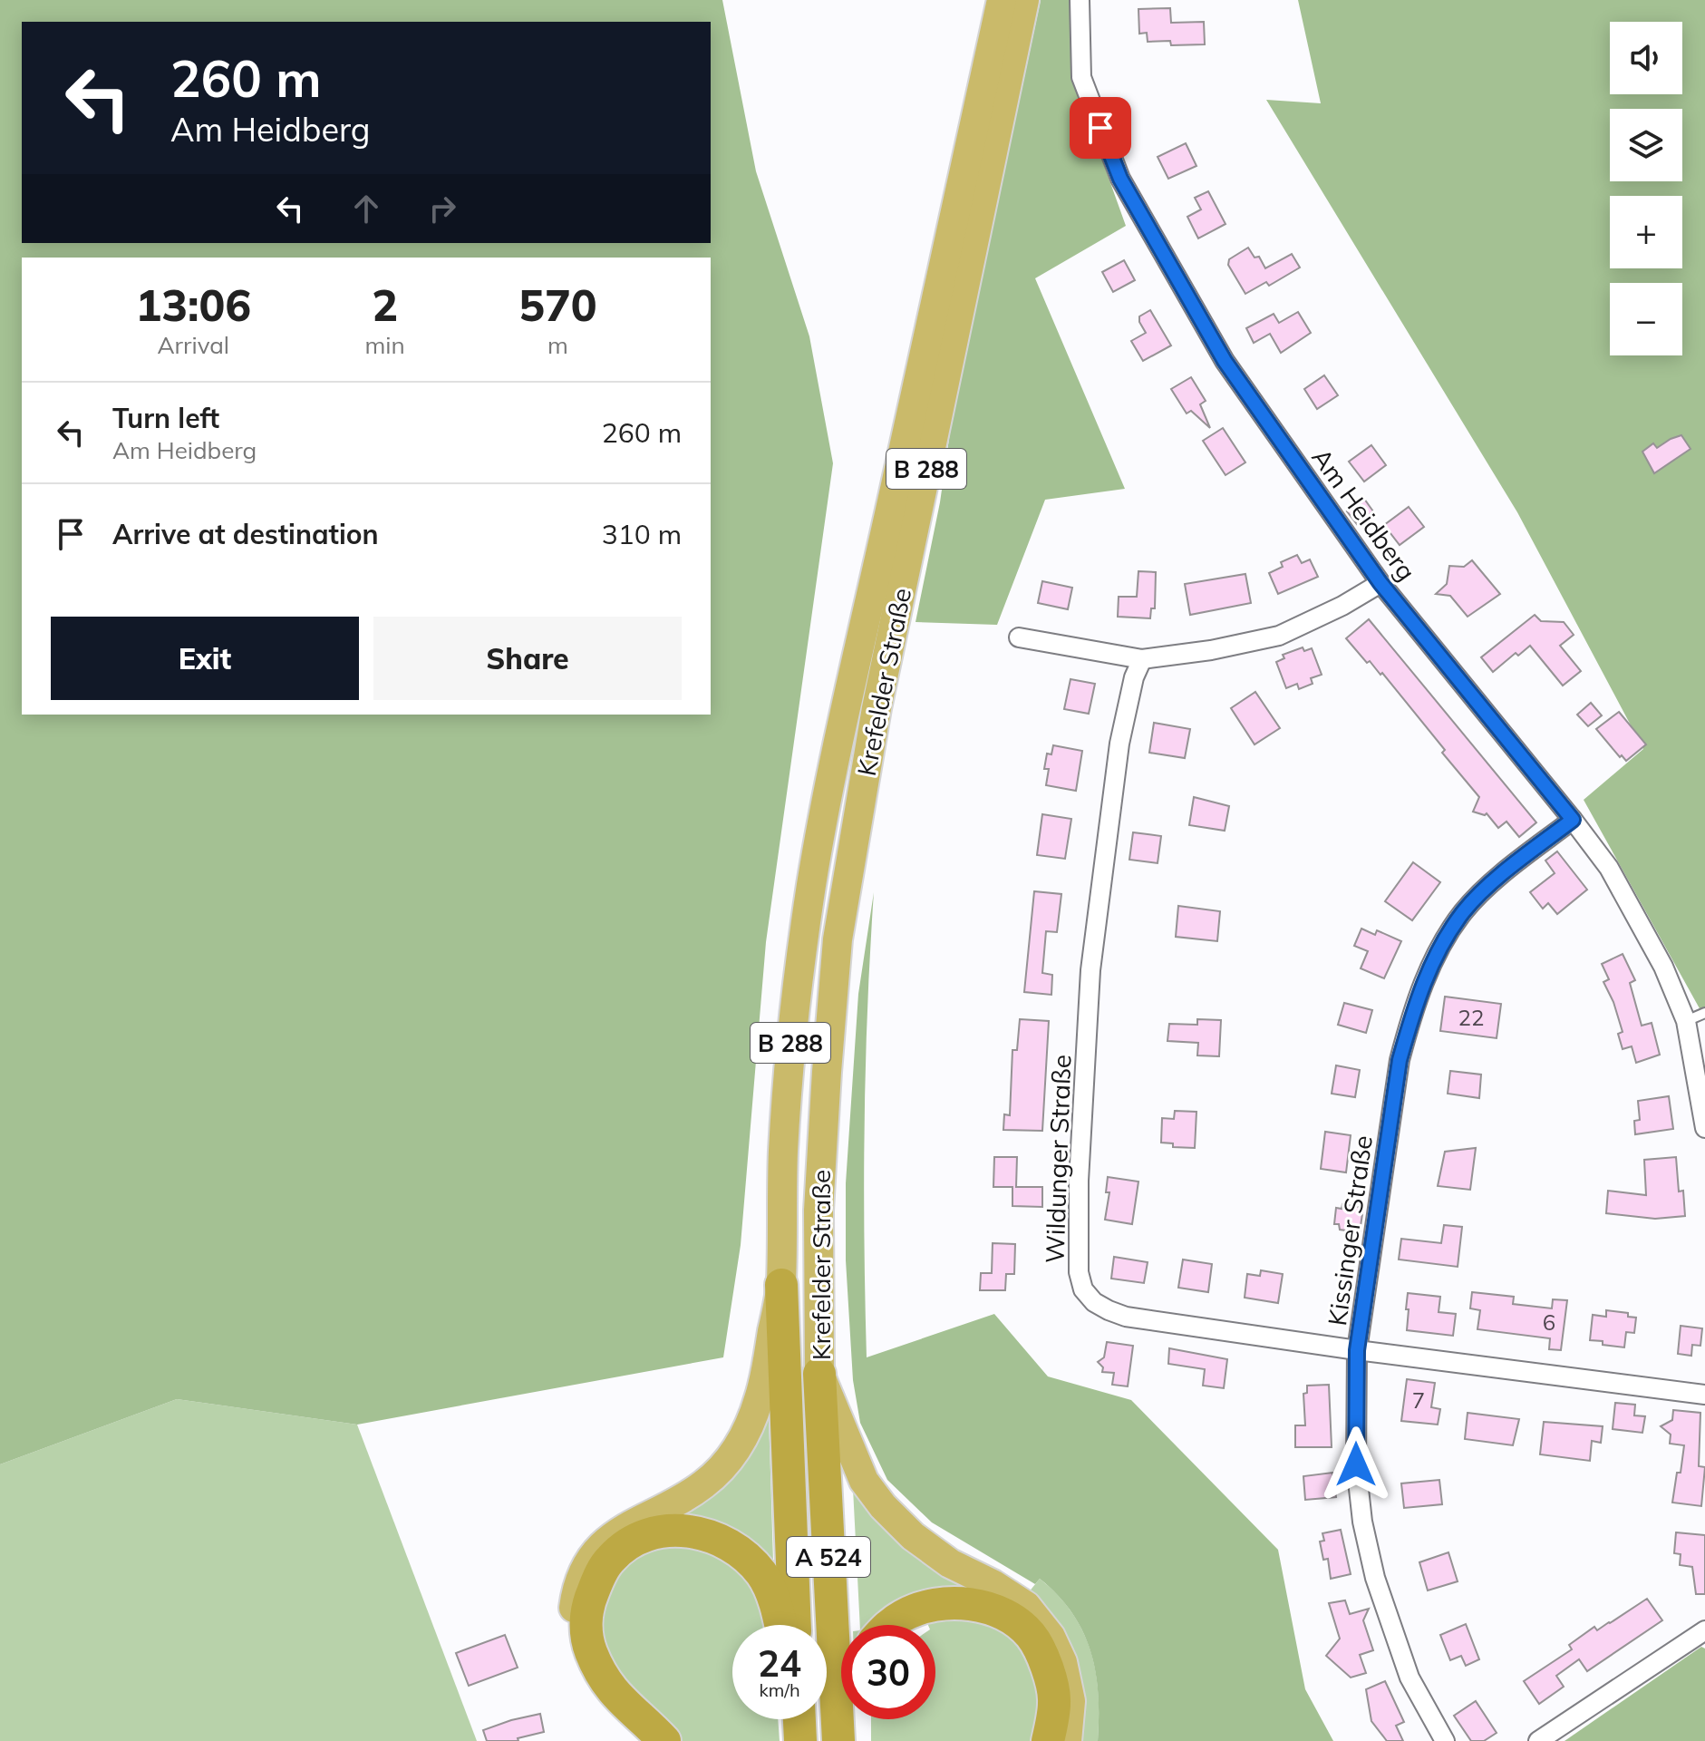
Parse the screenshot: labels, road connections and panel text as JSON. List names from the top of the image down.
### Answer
{
  "streets": {
    "highway": ["B 288", "Krefelder Straße", "A 524"],
    "street": ["Am Heidberg", "Wildunger Straße", "Kissinger Straße"]
  },
  "crossings": [
    ["Am Heidberg", "Kissinger Straße"],
    ["Krefelder Straße", "A 524"],
    ["Wildunger Straße", "Kissinger Straße"]
  ],
  "house_numbers": ["22", "6", "7"],
  "page": {
    "map_buttons": ["+", "−"],
    "turn": ["260 m", "Am Heidberg"],
    "eta": [
      "13:06",
      "Arrival",
      "2",
      "min",
      "570",
      "m"
    ],
    "list": [
      {
        "name": "Turn left",
        "note": "Am Heidberg",
        "value": "260 m"
      },
      {
        "name": "Arrive at destination",
        "value": "310 m"
      }
    ],
    "buttons": ["Exit", "Share"],
    "speed": "24 km/h",
    "limit": "30"
  }
}
